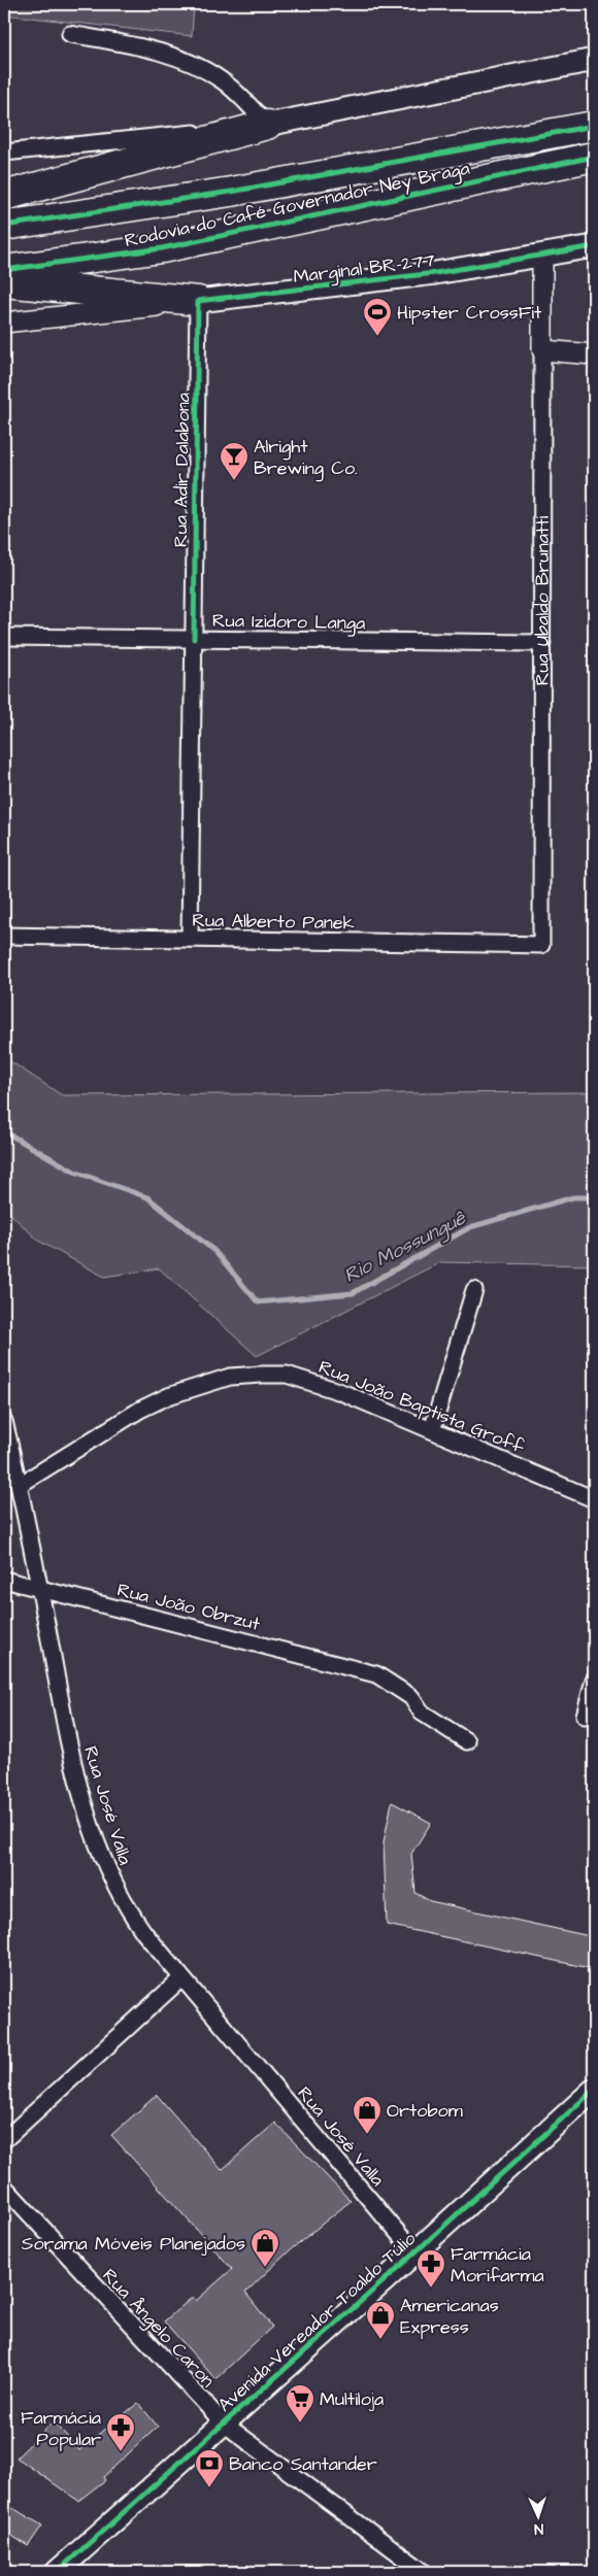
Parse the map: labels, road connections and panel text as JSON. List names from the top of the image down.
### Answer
{
  "streets": {
    "highway": ["Rodovia do Café Governador Ney Braga"],
    "main road": ["Marginal BR-277", "Avenida Vereador Toaldo Túlio"],
    "street": [
      "Rua Adir Dalabona",
      "Rua Ubaldo Brunatti",
      "Rua Izidoro Langa",
      "Rua Alberto Panek",
      "Rua João Baptista Groff",
      "Rua João Obrzut",
      "Rua José Valla",
      "Rua Ângelo Caron"
    ]
  },
  "crossings": [
    ["Marginal BR-277", "Rua Adir Dalabona"],
    ["Marginal BR-277", "Rua Ubaldo Brunatti"],
    ["Rua Adir Dalabona", "Rua Izidoro Langa"],
    ["Rua Adir Dalabona", "Rua Alberto Panek"],
    ["Rua Ubaldo Brunatti", "Rua Izidoro Langa"],
    ["Rua Ubaldo Brunatti", "Rua Alberto Panek"],
    ["Rua João Baptista Groff", "Rua José Valla"],
    ["Rua João Obrzut", "Rua José Valla"],
    ["Rua José Valla", "Avenida Vereador Toaldo Túlio"],
    ["Avenida Vereador Toaldo Túlio", "Rua Ângelo Caron"]
  ],
  "water": ["Rio Mossunguê"],
  "places": {
    "sports": ["Hipster CrossFit"],
    "bar": ["Alright Brewing Co."],
    "shop": ["Ortobom", "Sorama Móveis Planejados", "Americanas Express"],
    "pharmacy": ["Farmácia Morifarma", "Farmácia Popular"],
    "supermarket": ["Multiloja"],
    "bank": ["Banco Santander"]
  },
  "north": "bottom"
}
